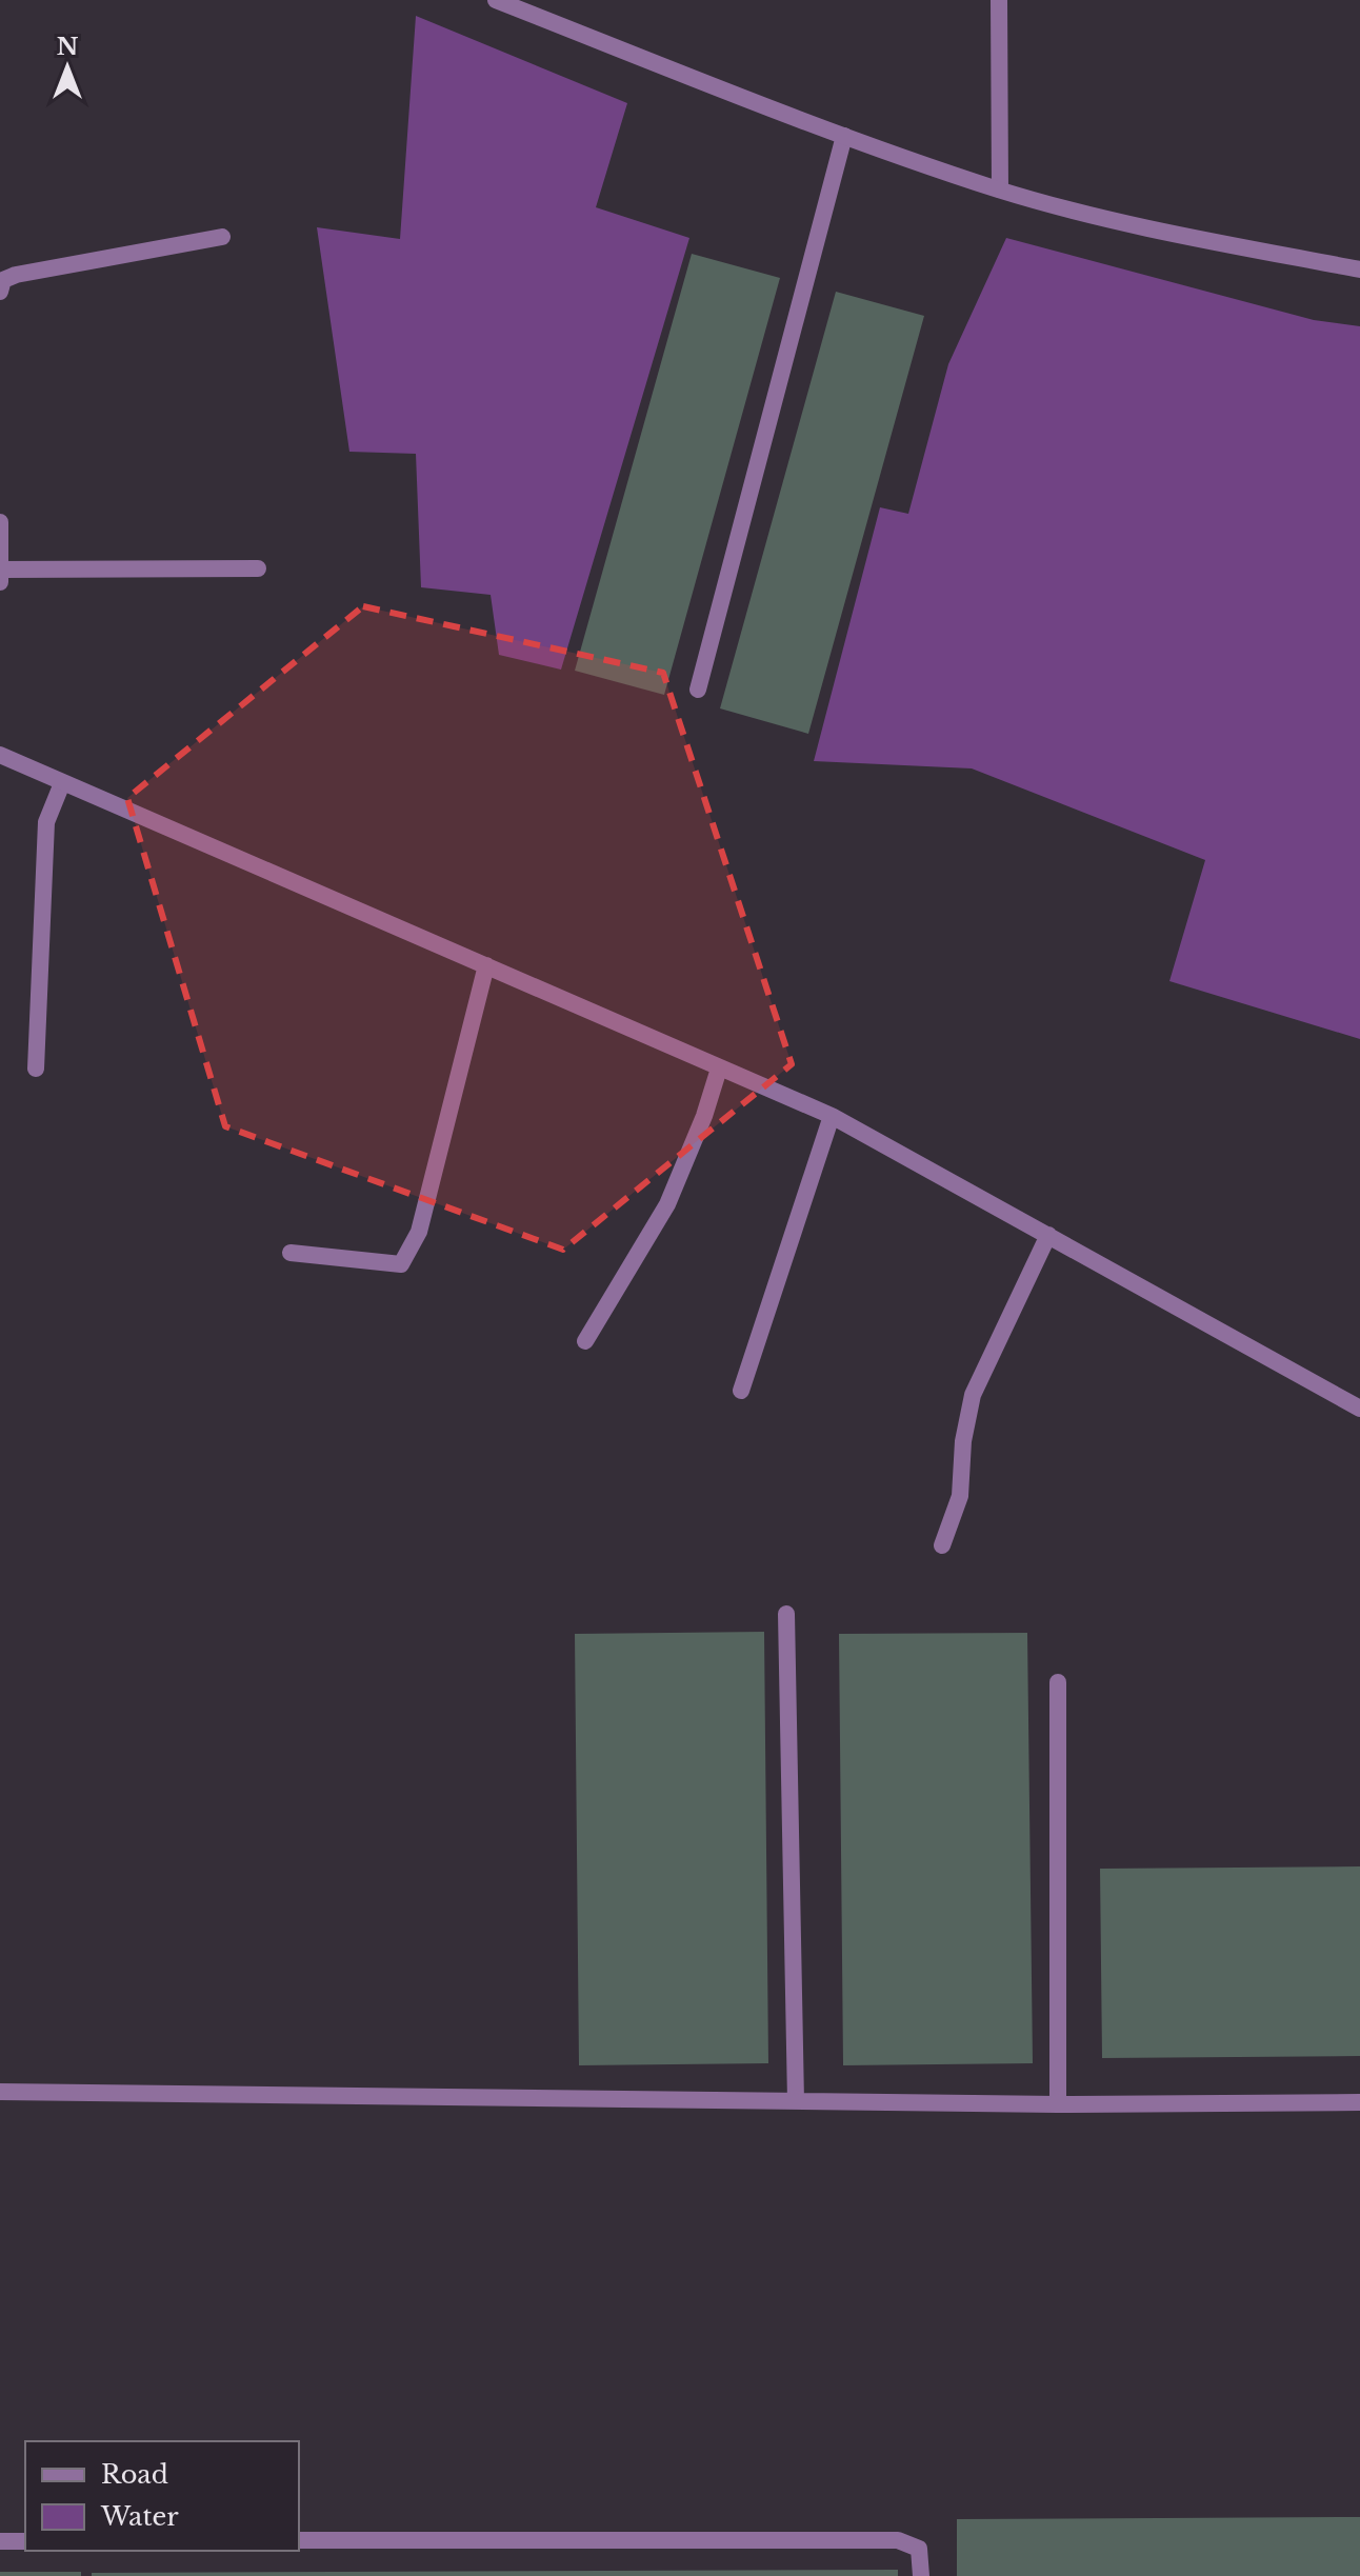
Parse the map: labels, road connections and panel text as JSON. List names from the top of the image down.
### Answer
{
  "legend": ["Road", "Water"],
  "north": "top"
}
